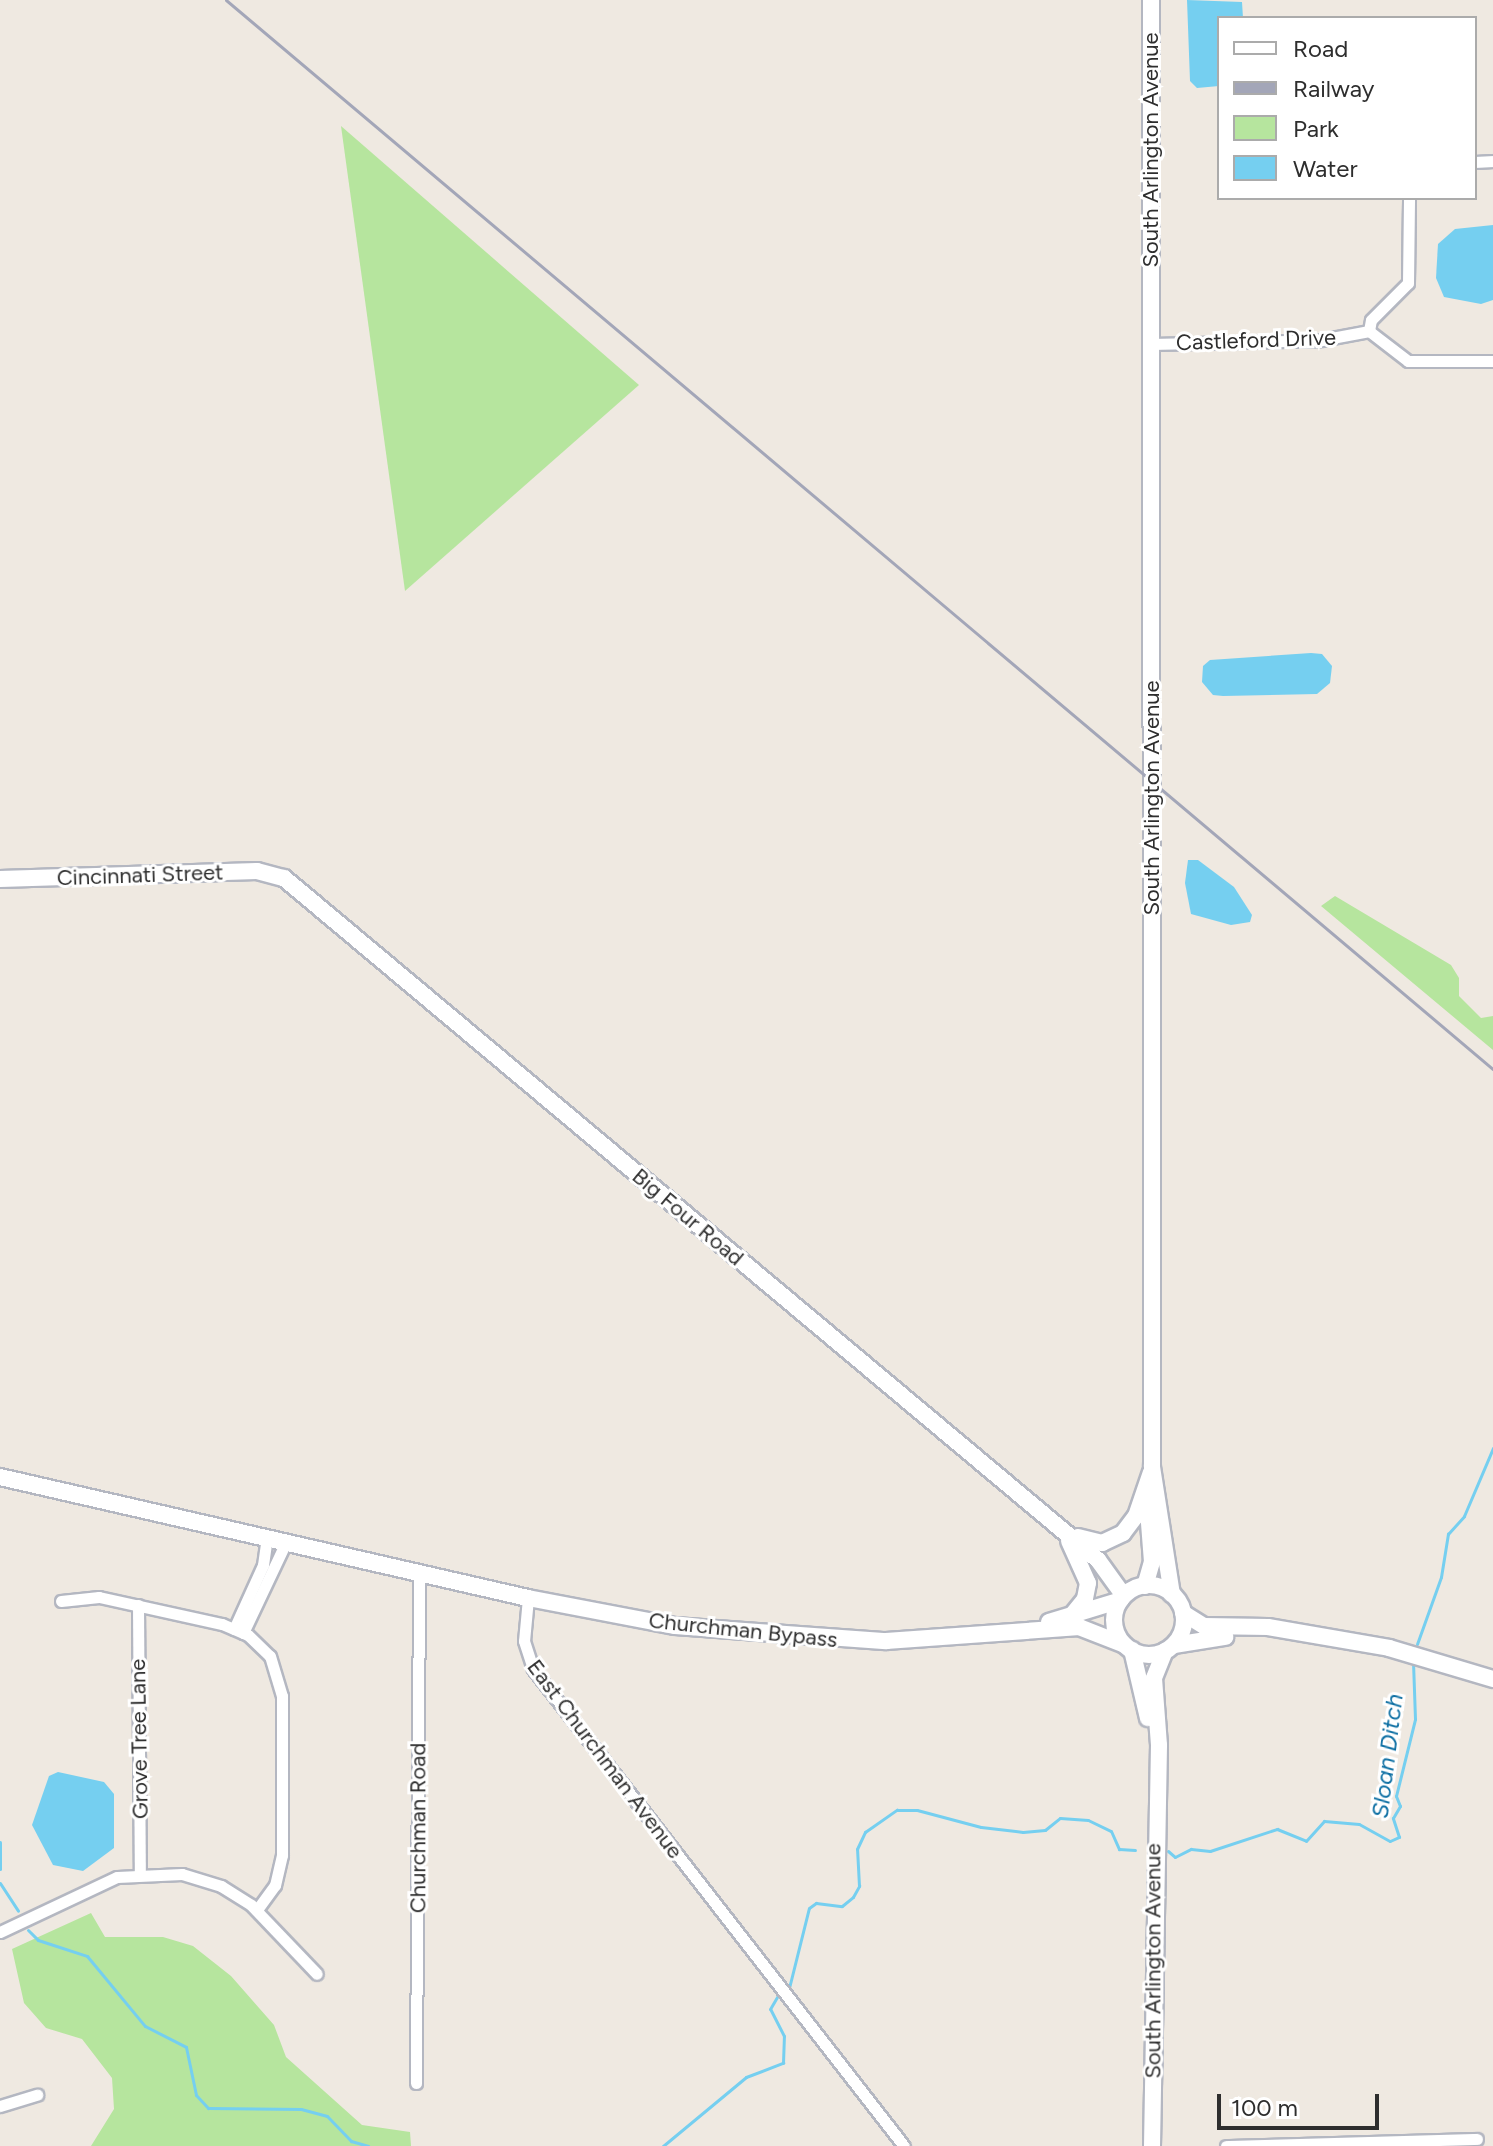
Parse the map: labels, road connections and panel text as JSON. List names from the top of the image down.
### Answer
{
  "streets": {
    "street": [
      "South Arlington Avenue",
      "Castleford Drive",
      "Cincinnati Street",
      "Big Four Road",
      "Churchman Bypass",
      "Grove Tree Lane",
      "East Churchman Avenue",
      "Churchman Road"
    ]
  },
  "crossings": [
    ["South Arlington Avenue", "Castleford Drive"],
    ["South Arlington Avenue", "Big Four Road"],
    ["South Arlington Avenue", "Churchman Bypass"],
    ["Cincinnati Street", "Big Four Road"],
    ["Big Four Road", "Churchman Bypass"],
    ["Churchman Bypass", "East Churchman Avenue"]
  ],
  "water": ["Sloan Ditch"],
  "legend": [
    "Road",
    "Railway",
    "Park",
    "Water"
  ],
  "scale_bar": "100 m"
}
